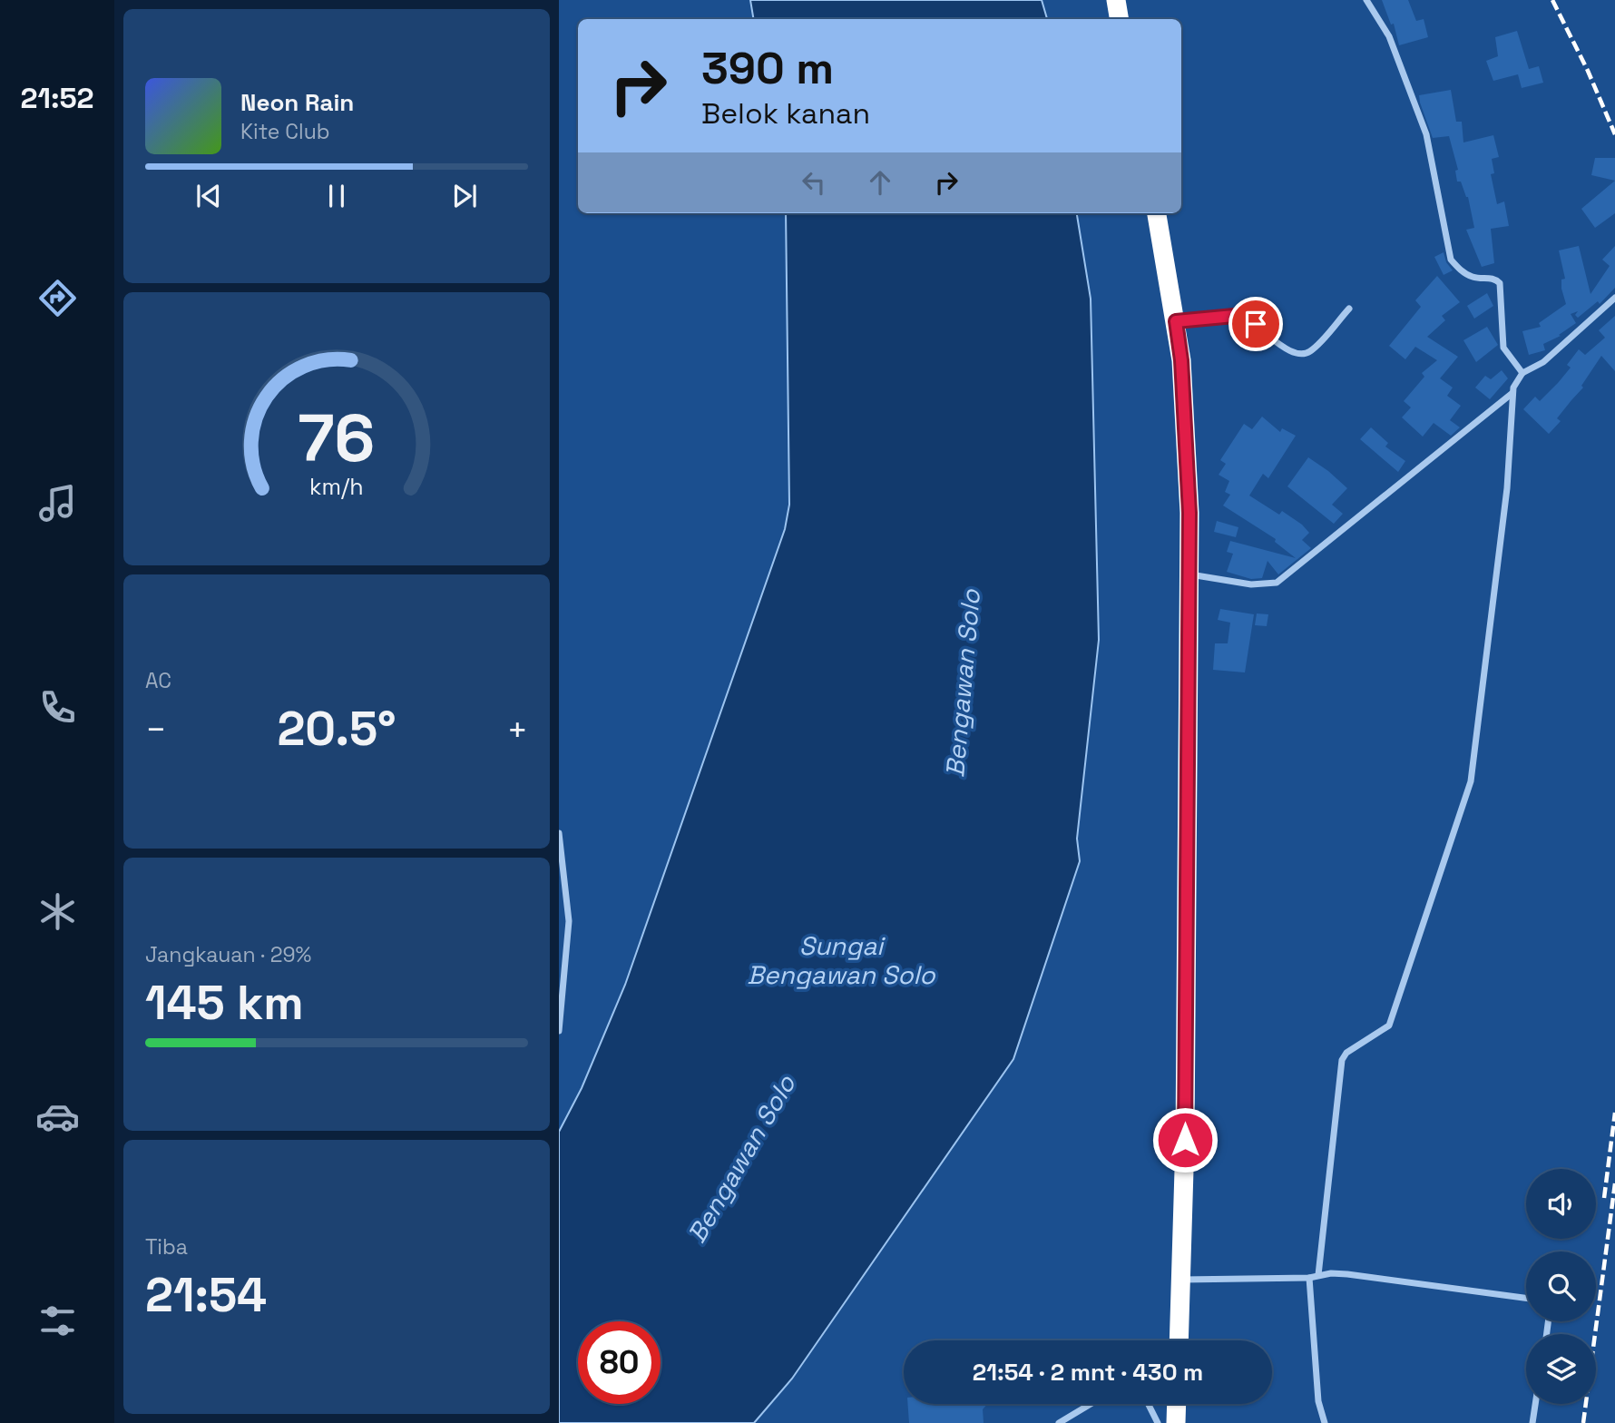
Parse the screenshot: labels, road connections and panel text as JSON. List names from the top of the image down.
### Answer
{
  "water": ["Bengawan Solo", "Sungai Bengawan Solo"],
  "page": {
    "tabs": "21:52",
    "turn": ["390 m", "Belok kanan"],
    "song": ["Neon Rain", "Kite Club"],
    "tile": [
      "AC",
      ["Jangkauan · 29%", "145 km"],
      ["Tiba", "21:54"]
    ],
    "heat": ["−", "20.5°", "+"],
    "limit": "80",
    "trip": "21:54 · 2 mnt · 430 m",
    "gauge": ["76", "km/h"]
  }
}
